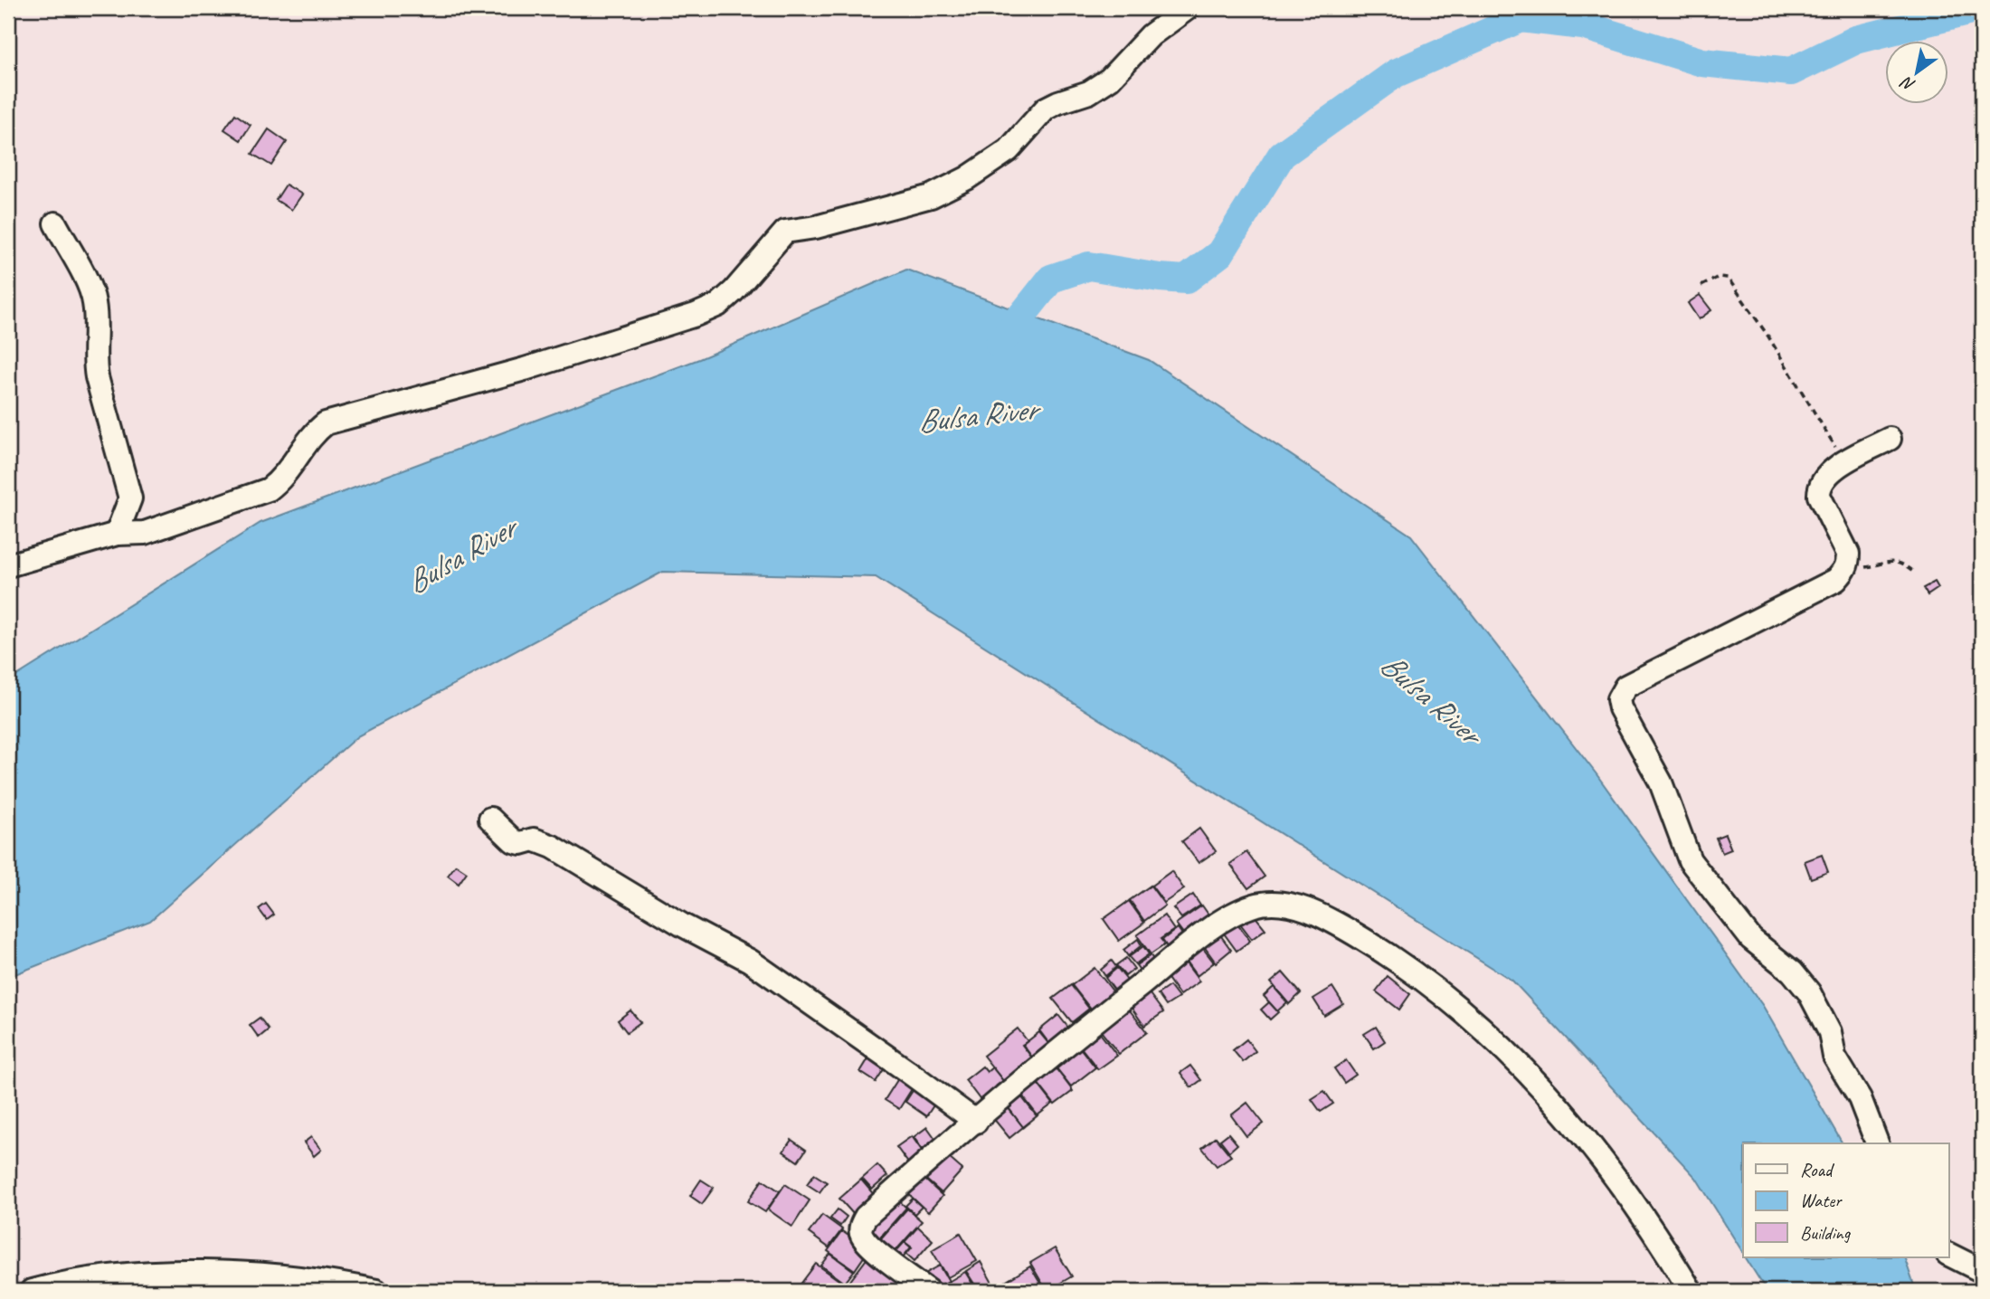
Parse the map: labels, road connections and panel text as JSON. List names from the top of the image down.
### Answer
{
  "water": ["Bulsa River"],
  "legend": ["Road", "Water", "Building"],
  "north": "bottom left"
}
